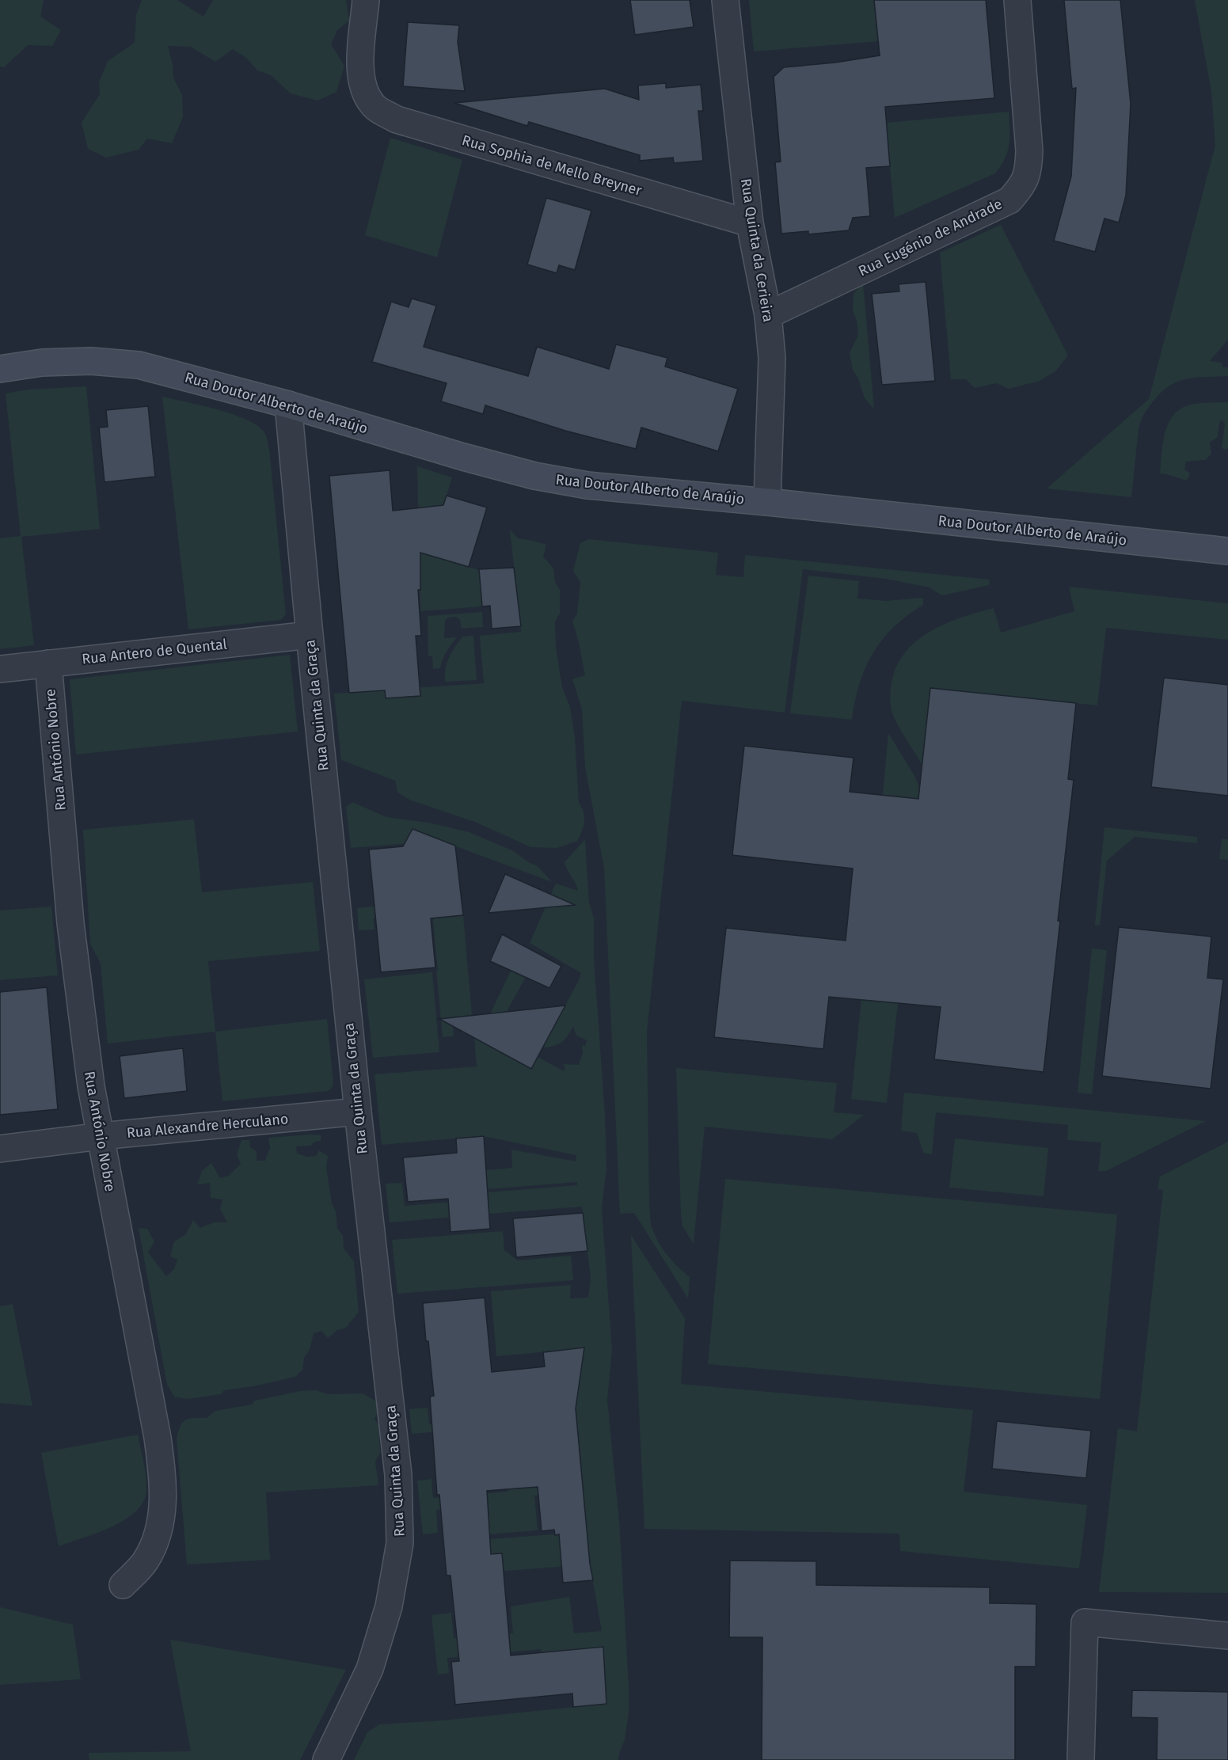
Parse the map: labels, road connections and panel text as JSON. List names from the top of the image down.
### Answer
{
  "streets": {
    "main road": ["Rua Doutor Alberto de Araújo"],
    "street": [
      "Rua Sophia de Mello Breyner",
      "Rua Eugénio de Andrade",
      "Rua Quinta da Cerieira",
      "Rua Antero de Quental",
      "Rua Quinta da Graça",
      "Rua António Nobre",
      "Rua Alexandre Herculano"
    ]
  },
  "crossings": [
    ["Rua Sophia de Mello Breyner", "Rua Quinta da Cerieira"],
    ["Rua Eugénio de Andrade", "Rua Quinta da Cerieira"],
    ["Rua Quinta da Cerieira", "Rua Doutor Alberto de Araújo"],
    ["Rua Doutor Alberto de Araújo", "Rua Quinta da Graça"],
    ["Rua Antero de Quental", "Rua Quinta da Graça"],
    ["Rua Antero de Quental", "Rua António Nobre"],
    ["Rua Quinta da Graça", "Rua Alexandre Herculano"],
    ["Rua António Nobre", "Rua Alexandre Herculano"]
  ]
}
